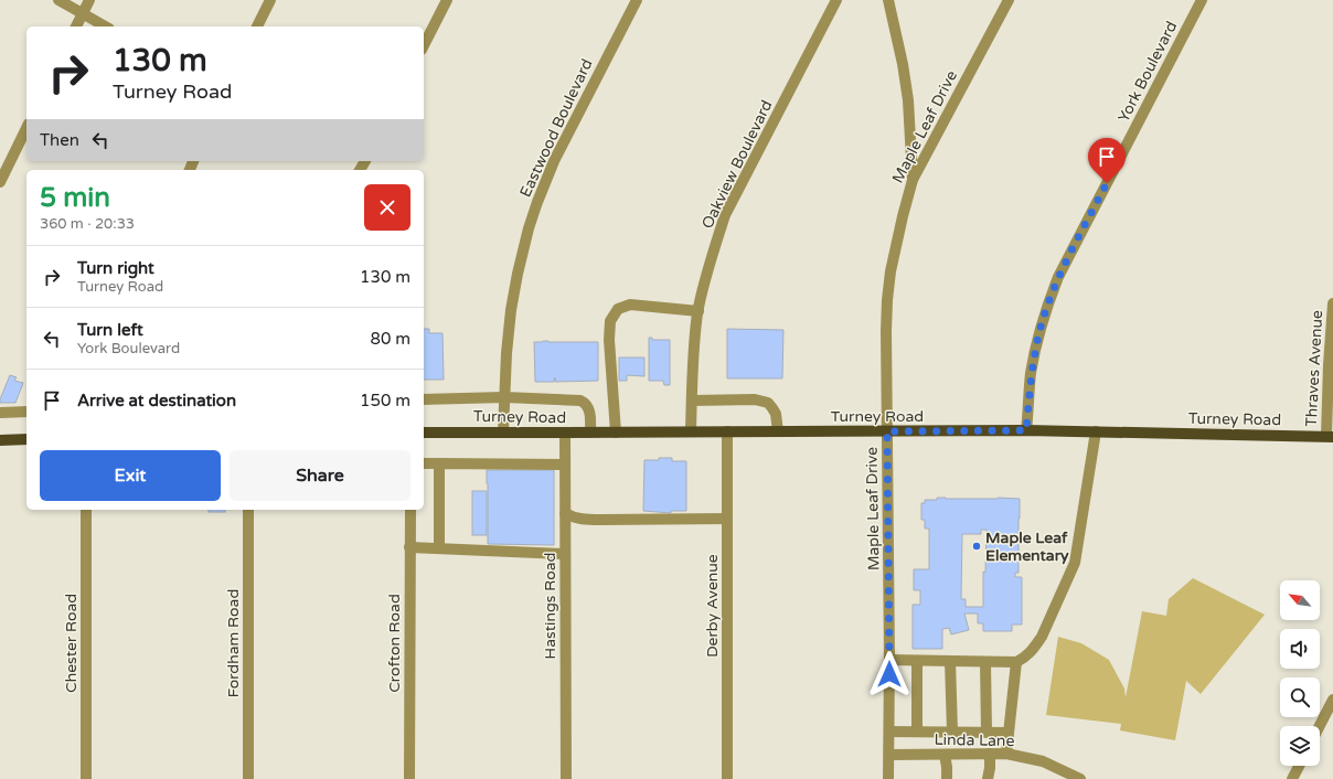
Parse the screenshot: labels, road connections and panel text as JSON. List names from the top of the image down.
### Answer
{
  "streets": {
    "main road": ["Turney Road"],
    "street": [
      "York Boulevard",
      "Maple Leaf Drive",
      "Eastwood Boulevard",
      "Oakview Boulevard",
      "Thraves Avenue",
      "Hastings Road",
      "Derby Avenue",
      "Chester Road",
      "Fordham Road",
      "Crofton Road",
      "Linda Lane"
    ]
  },
  "crossings": [
    ["York Boulevard", "Turney Road"],
    ["Maple Leaf Drive", "Turney Road"],
    ["Maple Leaf Drive", "Linda Lane"],
    ["Eastwood Boulevard", "Turney Road"],
    ["Oakview Boulevard", "Turney Road"],
    ["Thraves Avenue", "Turney Road"],
    ["Turney Road", "Hastings Road"],
    ["Turney Road", "Derby Avenue"]
  ],
  "places": ["Maple Leaf Elementary"],
  "north": "top left",
  "page": {
    "turn": ["130 m", "Turney Road"],
    "then": "Then",
    "heading": ["5 min", "360 m · 20:33"],
    "list": [
      {
        "name": "Turn right",
        "note": "Turney Road",
        "value": "130 m"
      },
      {
        "name": "Turn left",
        "note": "York Boulevard",
        "value": "80 m"
      },
      {
        "name": "Arrive at destination",
        "value": "150 m"
      }
    ],
    "buttons": ["Exit", "Share"]
  }
}
